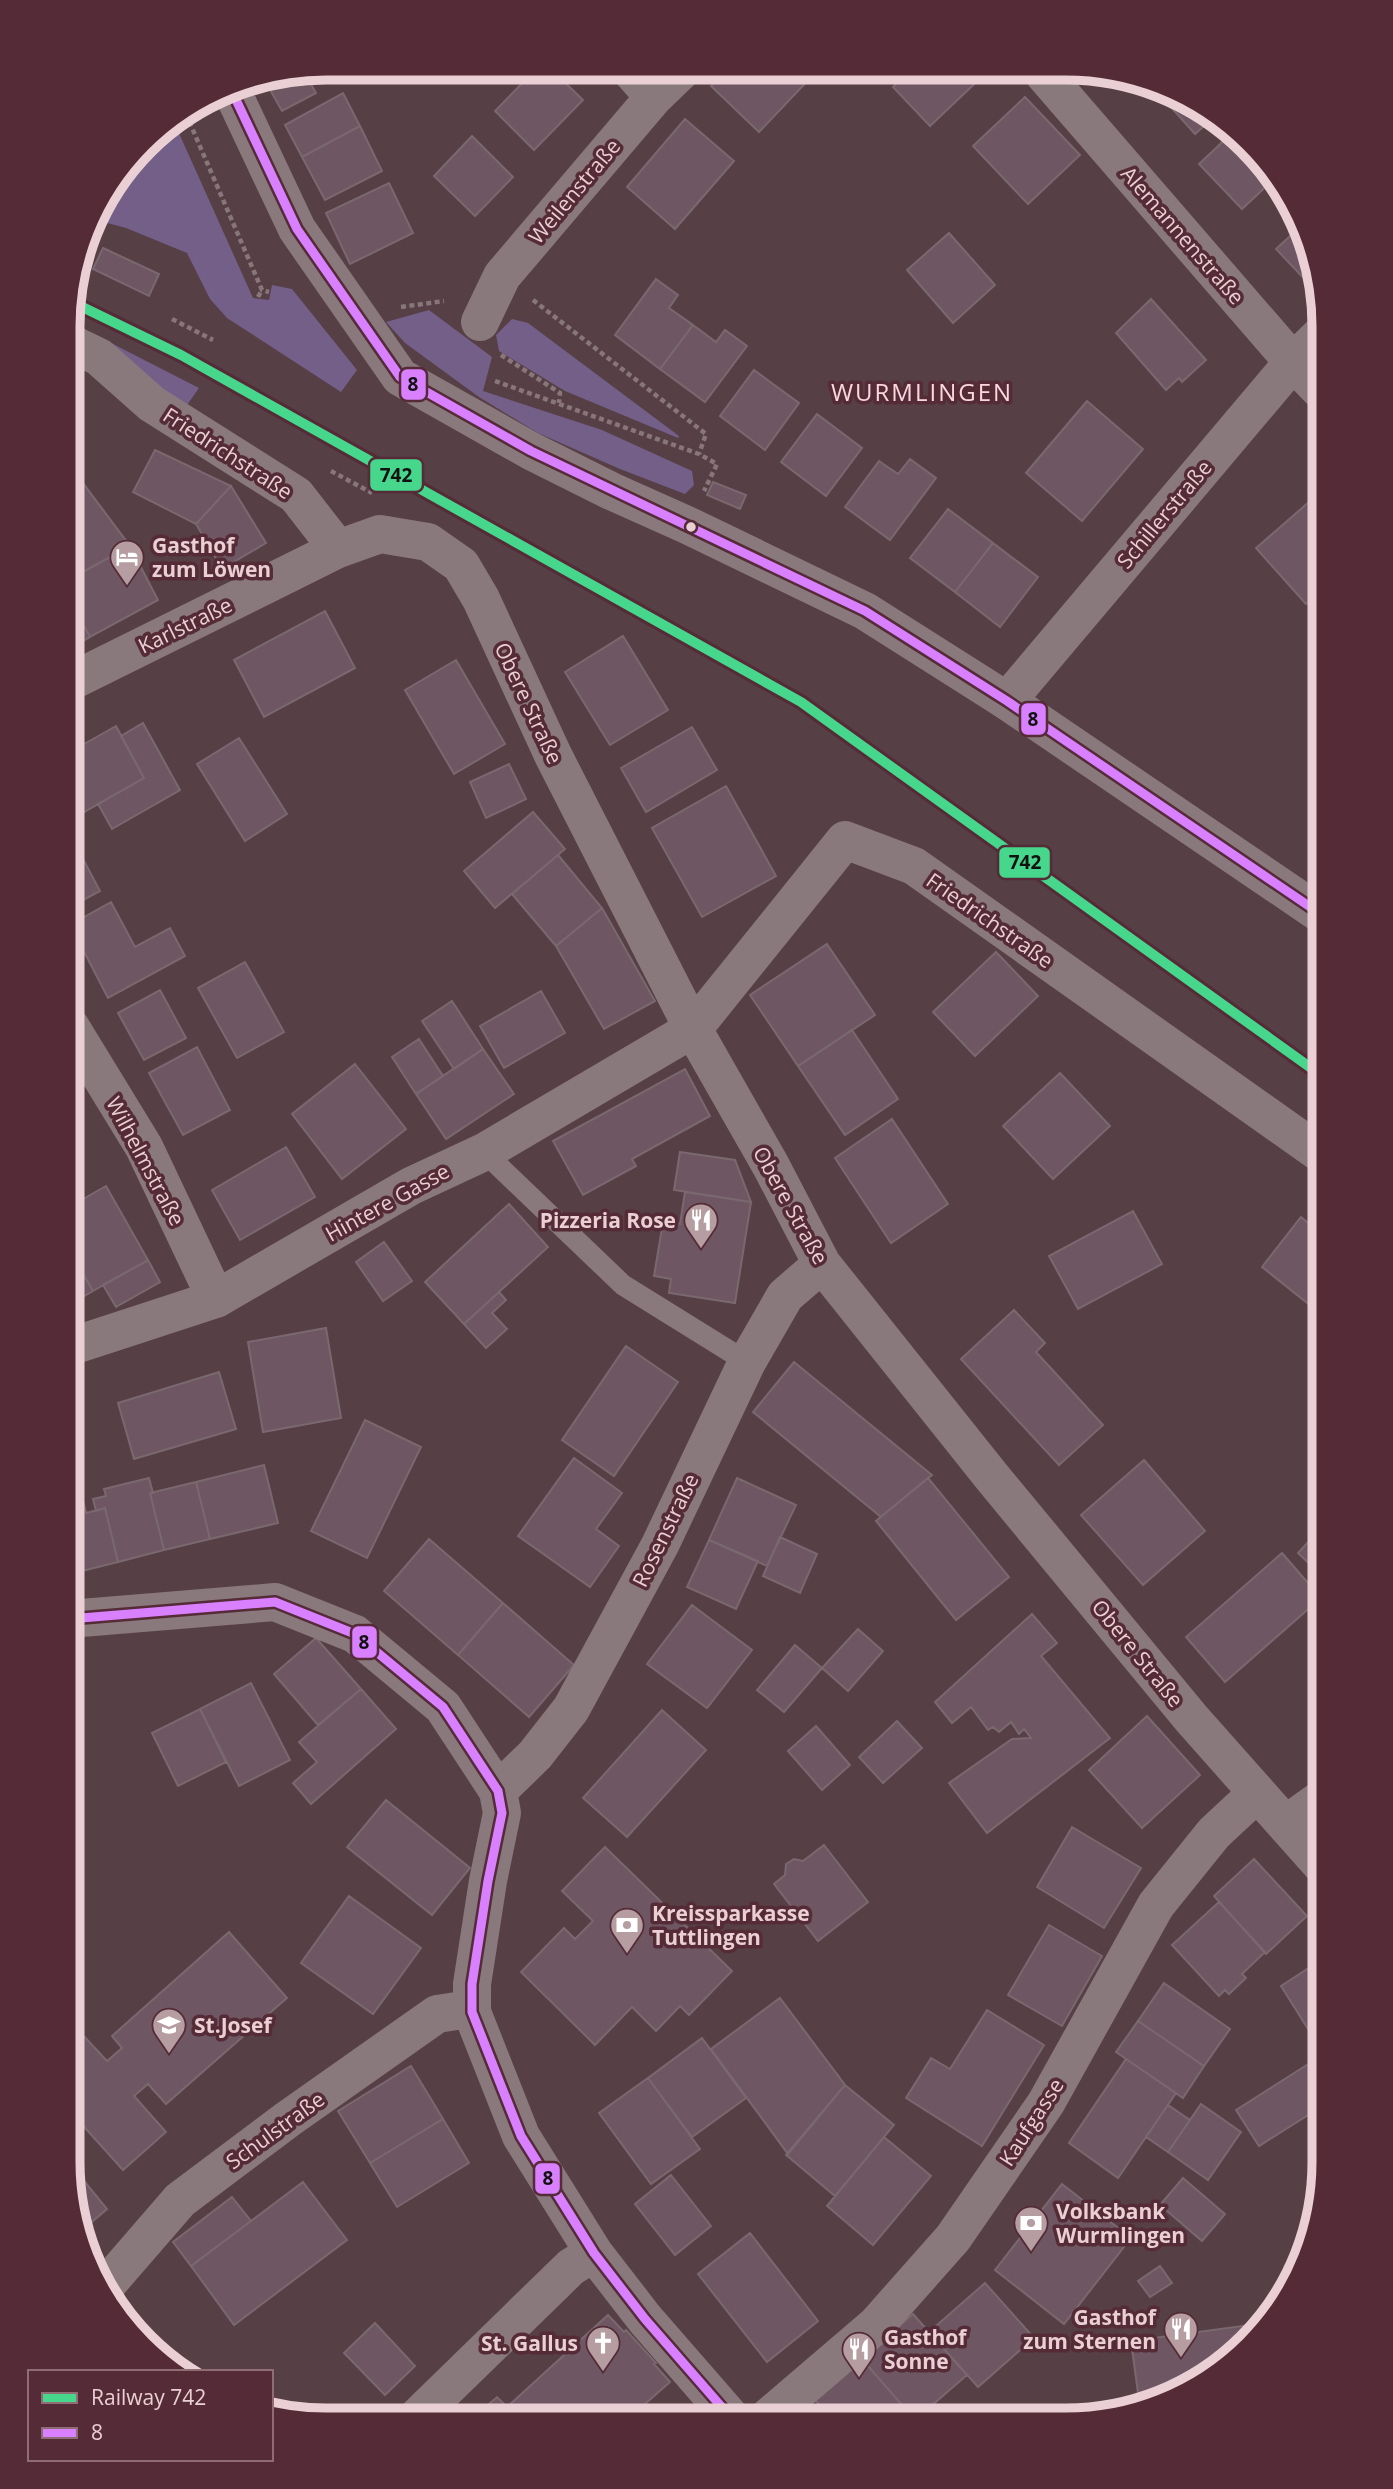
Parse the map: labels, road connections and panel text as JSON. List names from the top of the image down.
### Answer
{
  "streets": {
    "street": [
      "Weilenstraße",
      "Alemannenstraße",
      "Friedrichstraße",
      "Schillerstraße",
      "Karlstraße",
      "Obere Straße",
      "Wilhelmstraße",
      "Hintere Gasse",
      "Rosenstraße",
      "Kaufgasse",
      "Schulstraße"
    ]
  },
  "crossings": [
    ["Alemannenstraße", "Schillerstraße"],
    ["Friedrichstraße", "Karlstraße"],
    ["Friedrichstraße", "Obere Straße"],
    ["Friedrichstraße", "Hintere Gasse"],
    ["Karlstraße", "Obere Straße"],
    ["Obere Straße", "Hintere Gasse"],
    ["Obere Straße", "Rosenstraße"],
    ["Obere Straße", "Kaufgasse"],
    ["Wilhelmstraße", "Hintere Gasse"]
  ],
  "districts": ["WURMLINGEN"],
  "places": {
    "hotel": ["Gasthof zum Löwen"],
    "restaurant": ["Pizzeria Rose", "Gasthof zum Sternen", "Gasthof Sonne"],
    "bank": ["Kreissparkasse Tuttlingen", "Volksbank Wurmlingen"],
    "school or university": ["St.Josef"],
    "church": ["St. Gallus"]
  },
  "lines": ["transit line 8", "rail line 742"],
  "legend": ["Railway 742", "8"]
}
